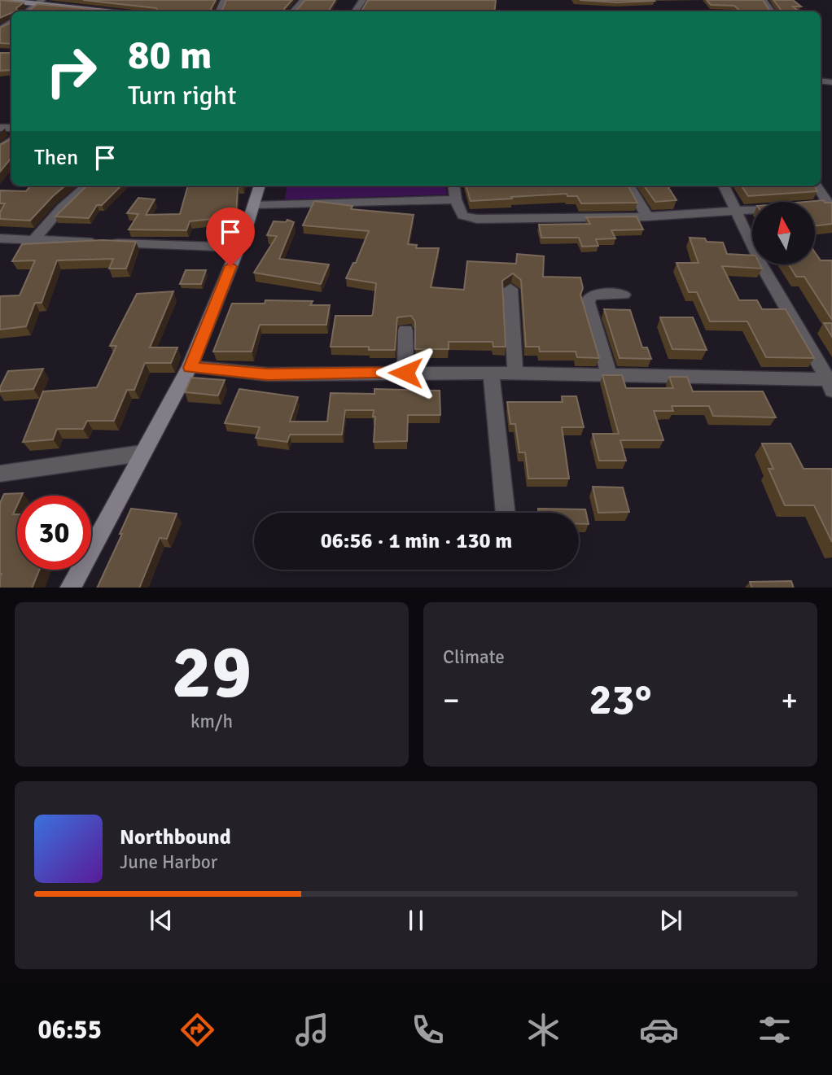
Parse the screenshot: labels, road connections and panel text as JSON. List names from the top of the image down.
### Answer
{
  "north": "top",
  "page": {
    "turn": ["80 m", "Turn right"],
    "then": "Then",
    "limit": "30",
    "trip": "06:56 · 1 min · 130 m",
    "tile": [
      ["29", "km/h"],
      "Climate"
    ],
    "heat": ["−", "23°", "+"],
    "song": ["Northbound", "June Harbor"],
    "tabs": "06:55"
  }
}
